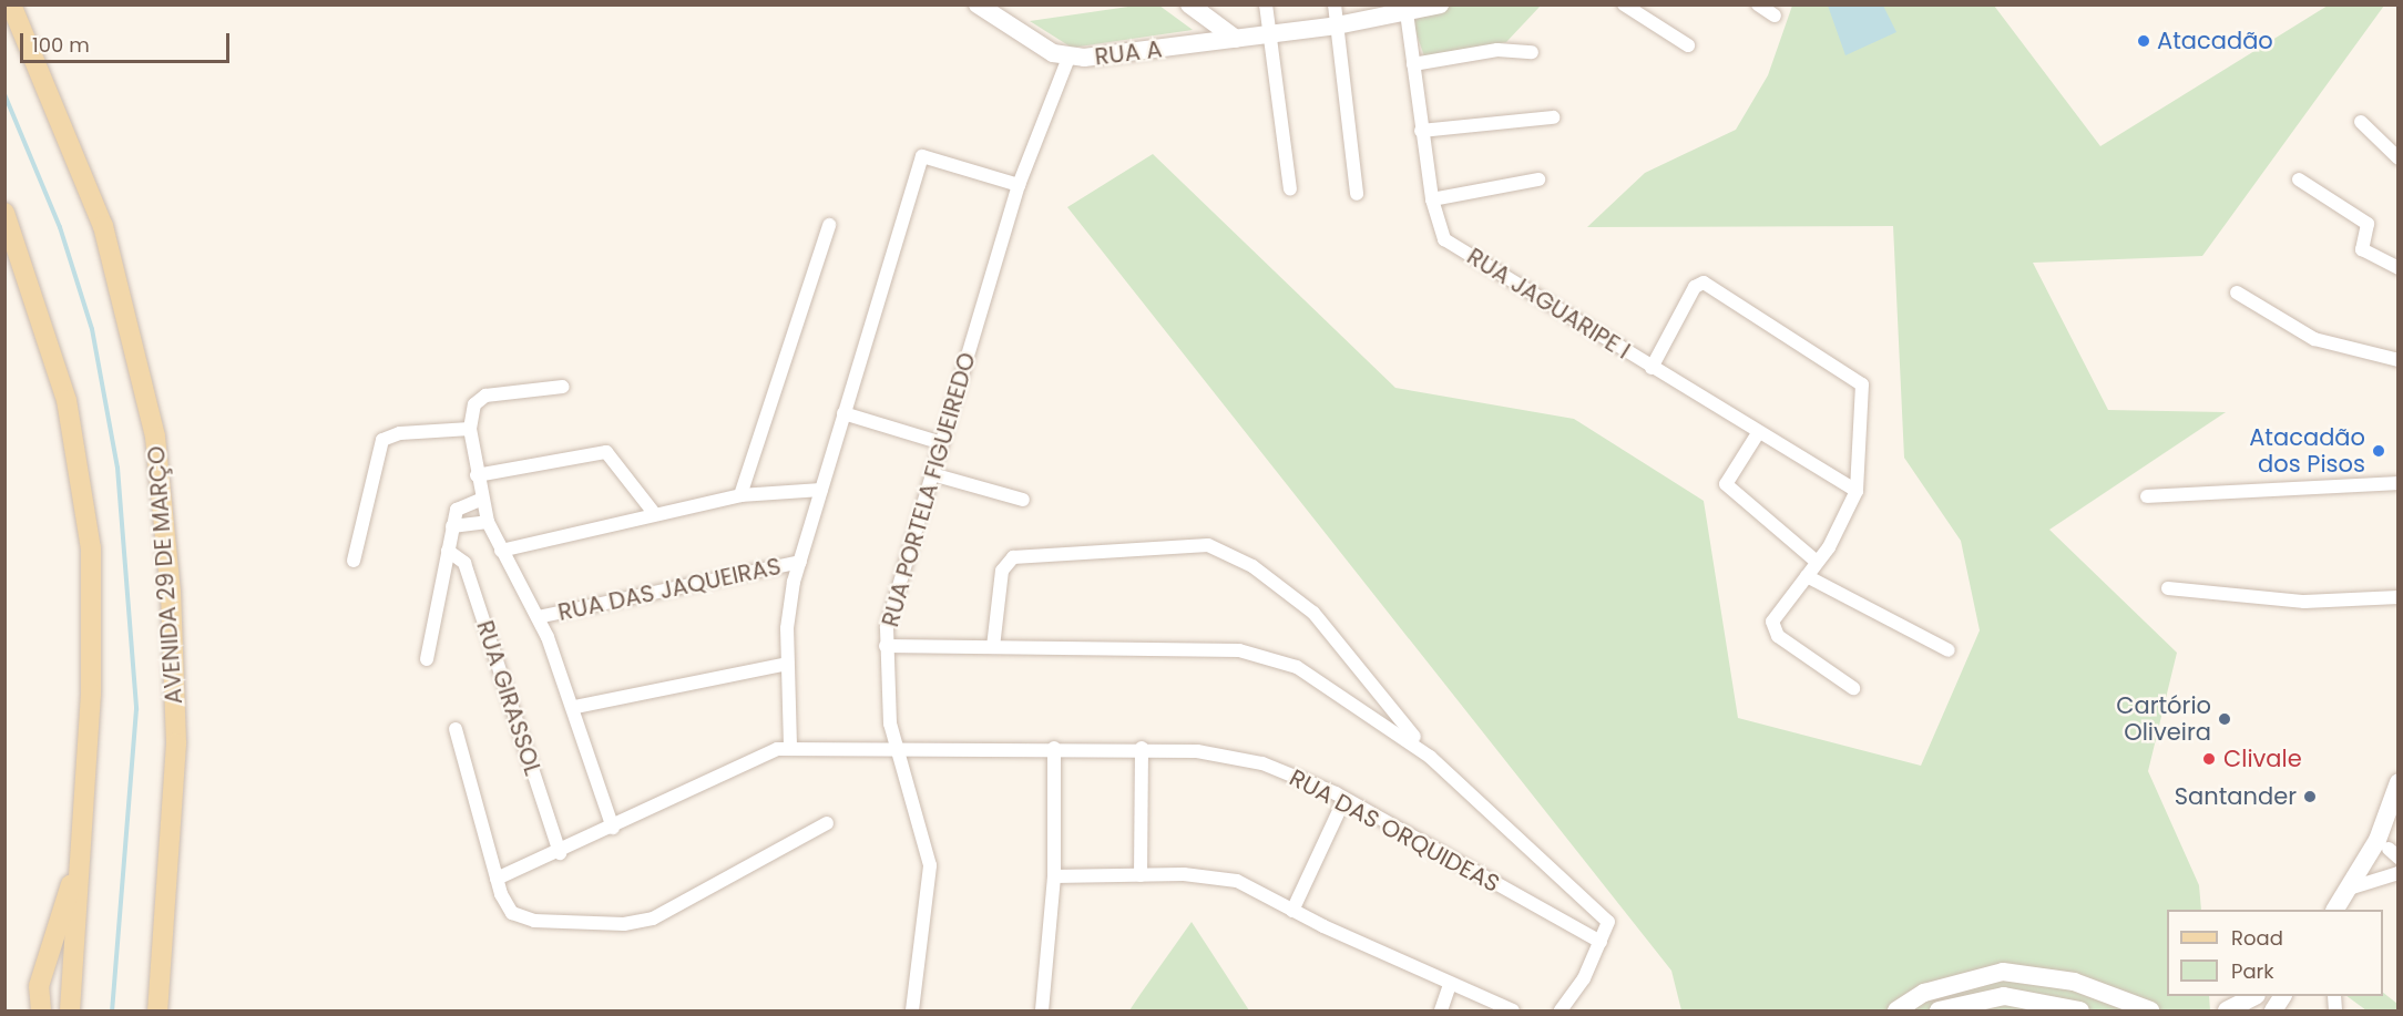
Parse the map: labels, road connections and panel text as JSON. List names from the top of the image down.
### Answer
{
  "streets": {
    "main road": ["RUA A", "AVENIDA 29 DE MARÇO"],
    "street": [
      "RUA JAGUARIPE I",
      "RUA PORTELA FIGUEIREDO",
      "RUA DAS JAQUEIRAS",
      "RUA GIRASSOL",
      "RUA DAS ORQUIDEAS"
    ]
  },
  "crossings": [
    ["RUA A", "RUA JAGUARIPE I"],
    ["RUA A", "RUA PORTELA FIGUEIREDO"],
    ["RUA PORTELA FIGUEIREDO", "RUA DAS ORQUIDEAS"],
    ["RUA GIRASSOL", "RUA DAS ORQUIDEAS"]
  ],
  "places": [
    "Atacadão",
    "Atacadão dos Pisos",
    "Cartório Oliveira",
    "Clivale",
    "Santander"
  ],
  "legend": ["Road", "Park"],
  "scale_bar": "100 m"
}
